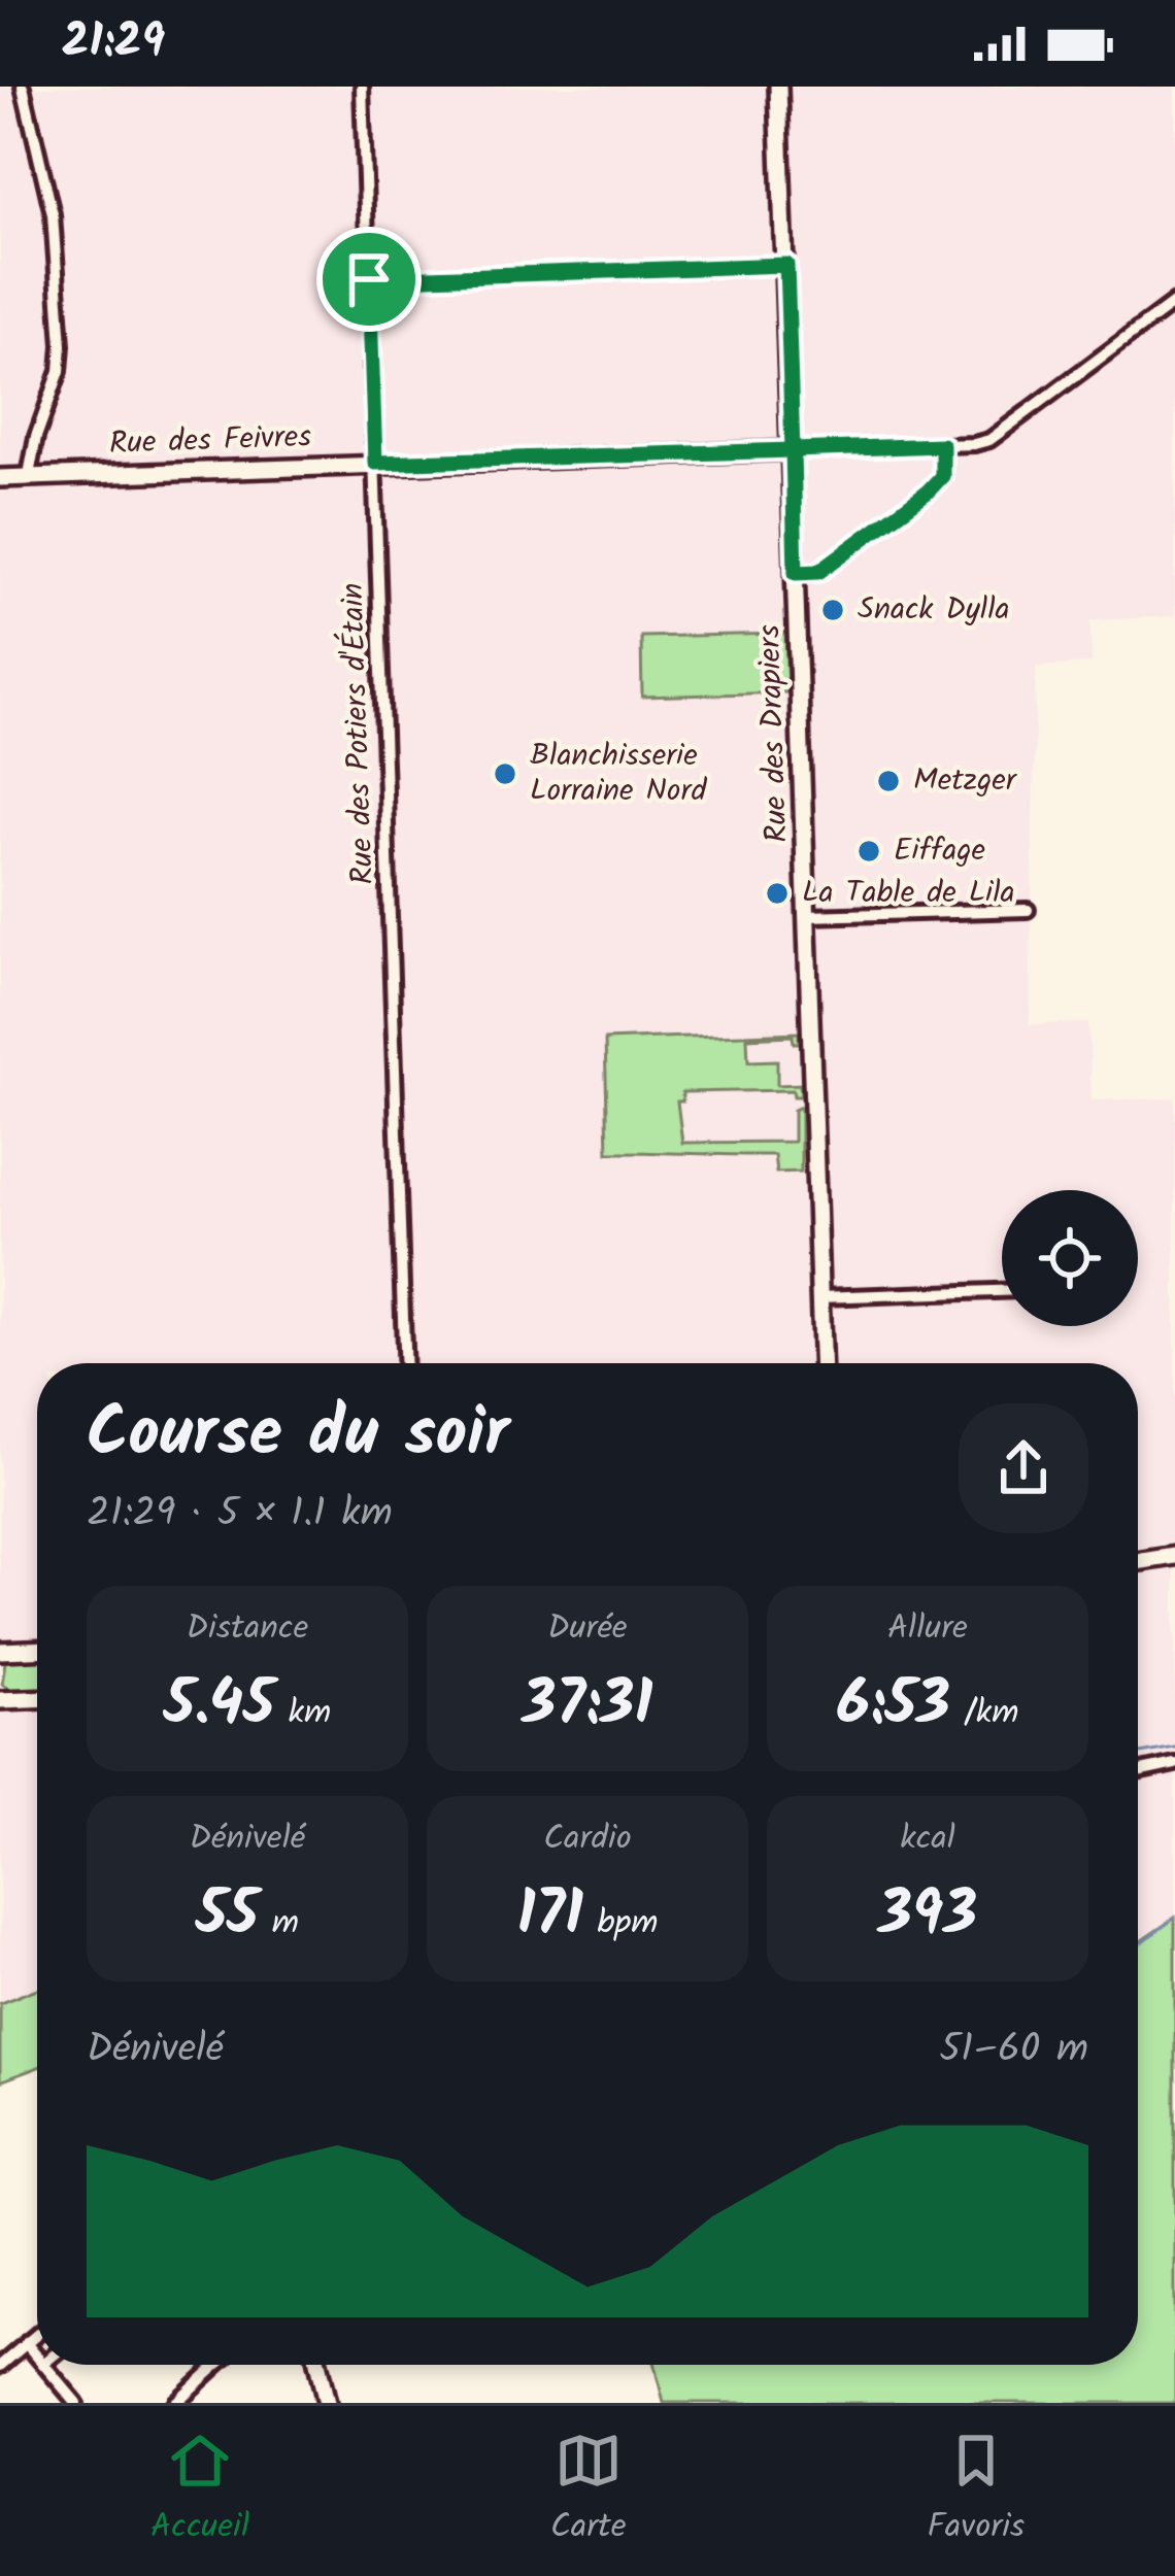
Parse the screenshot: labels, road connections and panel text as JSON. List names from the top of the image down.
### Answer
{
  "streets": {
    "street": ["Rue des Feivres", "Rue des Potiers d'Étain", "Rue des Drapiers"]
  },
  "crossings": [
    ["Rue des Feivres", "Rue des Potiers d'Étain"],
    ["Rue des Feivres", "Rue des Drapiers"]
  ],
  "places": [
    "Snack Dylla",
    "Blanchisserie Lorraine Nord",
    "Metzger",
    "Eiffage",
    "La Table de Lila"
  ],
  "page": {
    "status": "21:29",
    "heading": ["Course du soir", "21:29 · 5 × 1.1 km"],
    "stats": [
      ["Distance", "5.45 km"],
      ["Durée", "37:31"],
      ["Allure", "6:53 /km"],
      ["Dénivelé", "55 m"],
      ["Cardio", "171 bpm"],
      ["kcal", "393"]
    ],
    "chart": ["Dénivelé", "51–60 m"],
    "tabs": ["Accueil", "Carte", "Favoris"]
  }
}
